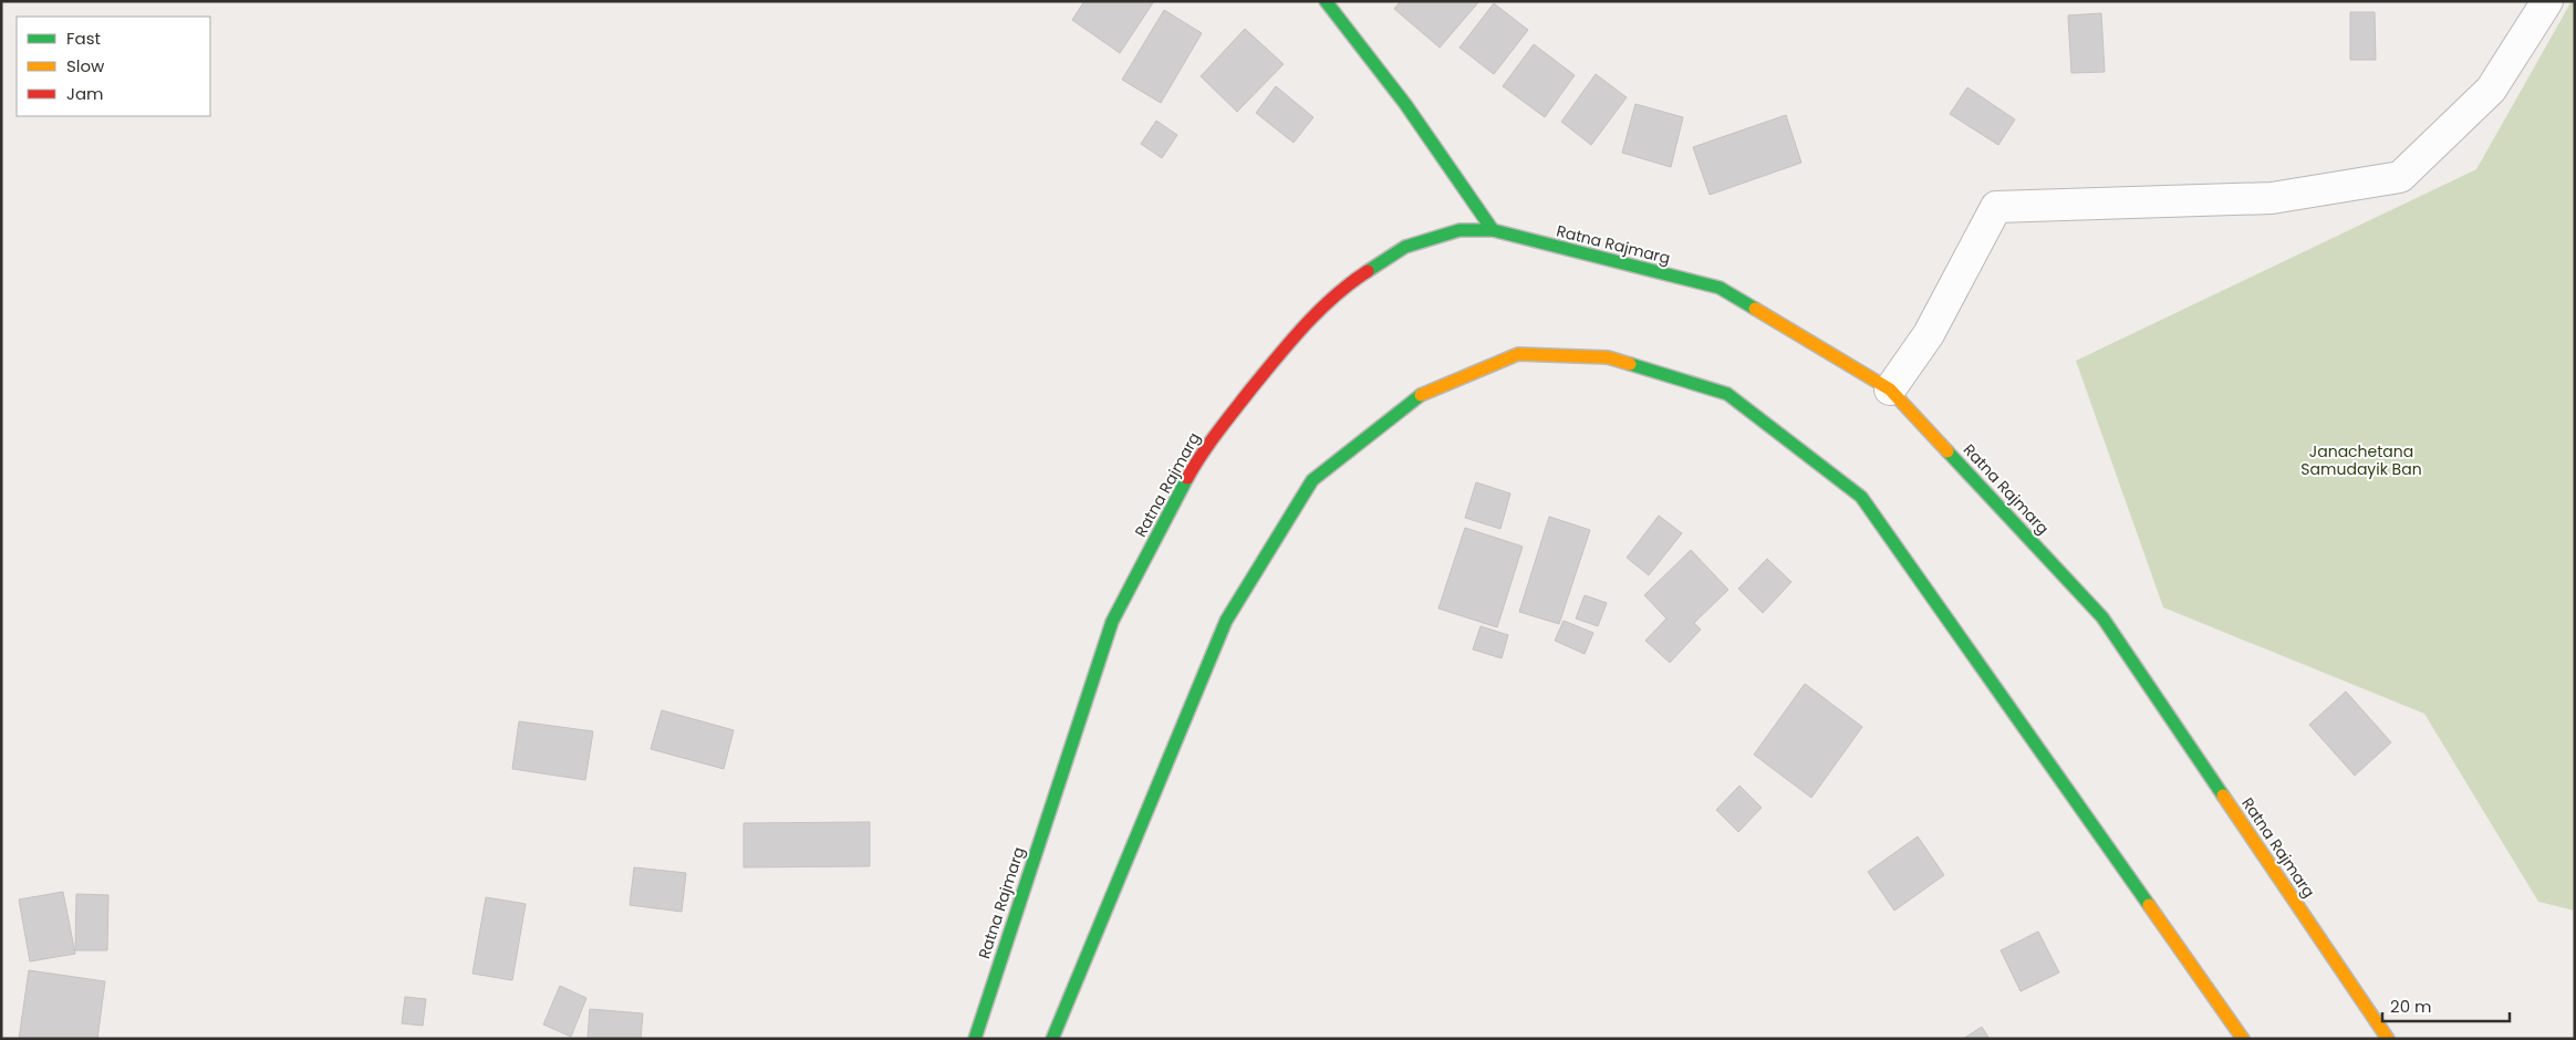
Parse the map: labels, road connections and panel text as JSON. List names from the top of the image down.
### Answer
{
  "streets": {
    "main road": ["Ratna Rajmarg"]
  },
  "parks": ["Janachetana Samudayik Ban"],
  "legend": ["Fast", "Slow", "Jam"],
  "scale_bar": "20 m"
}
